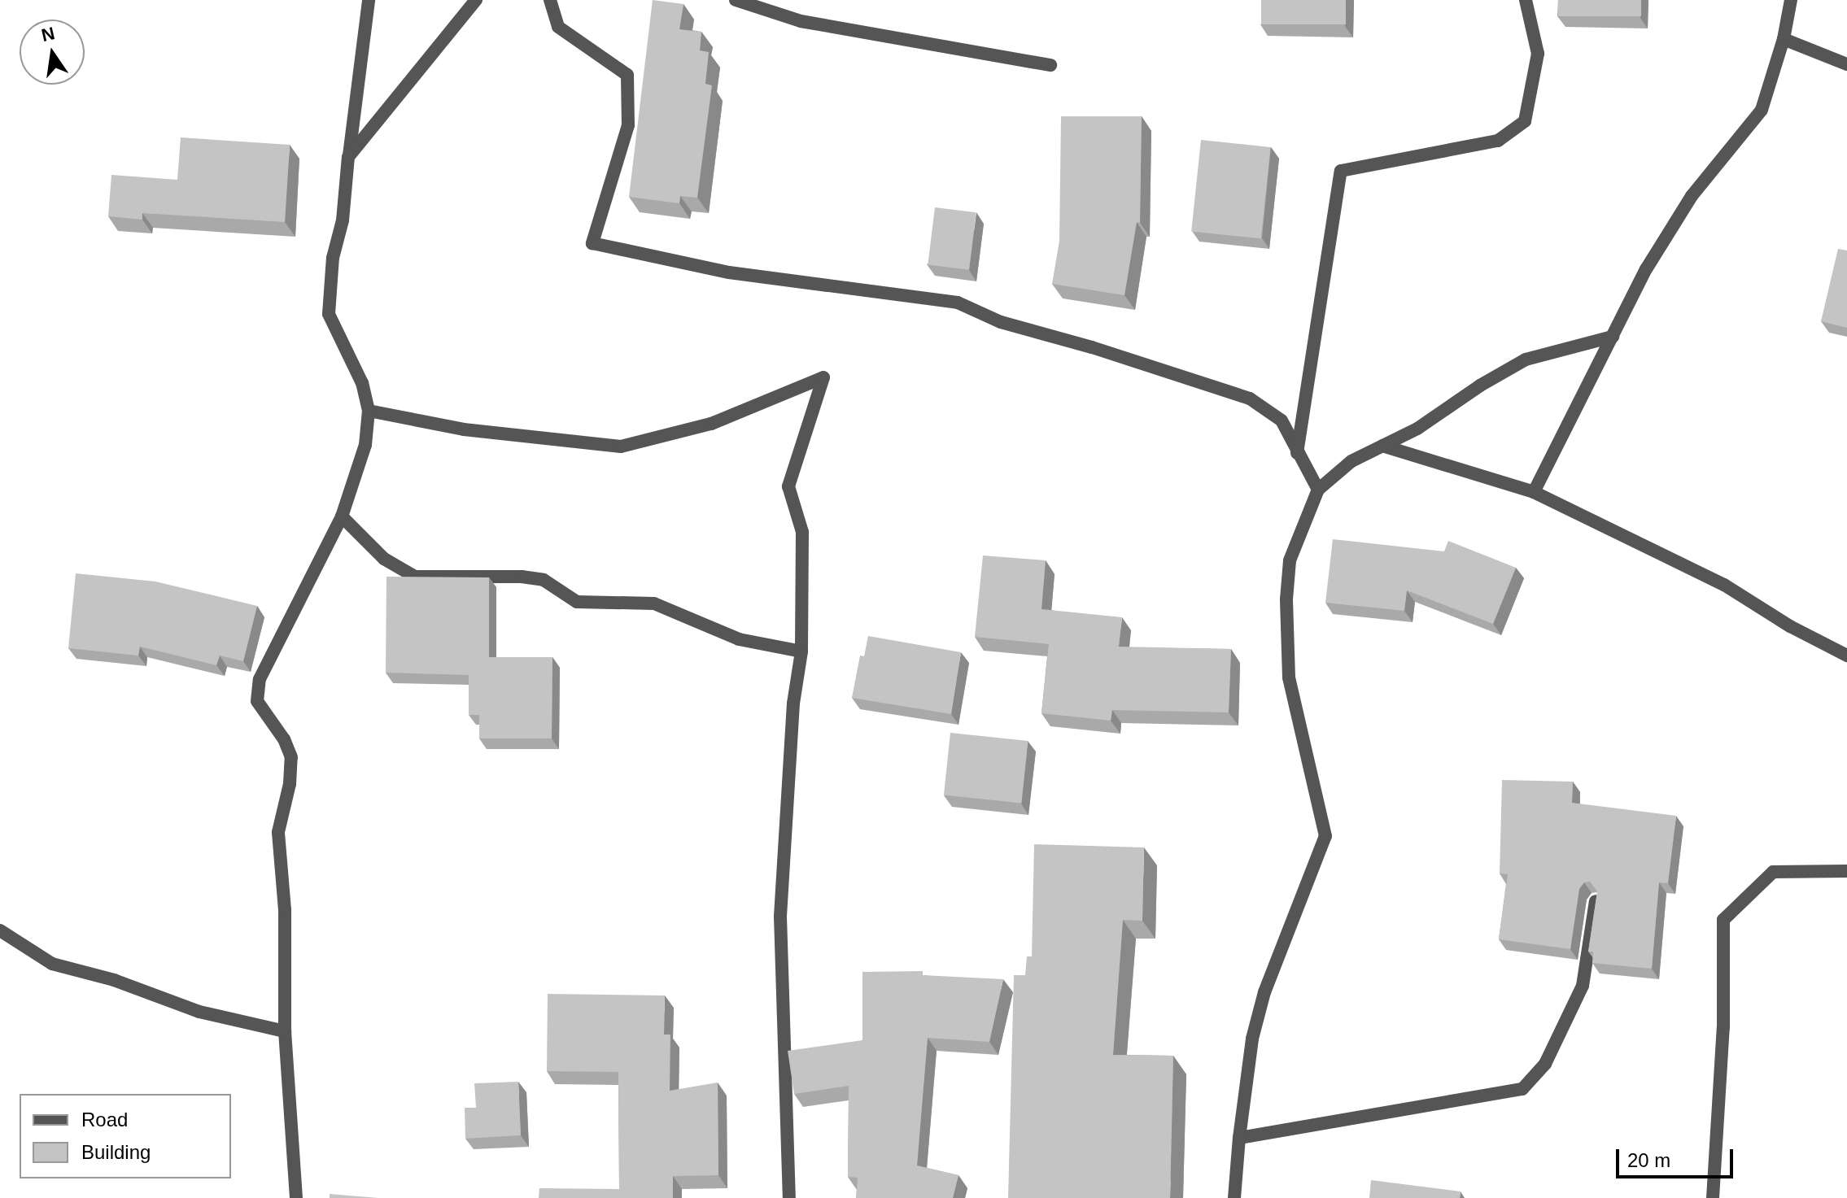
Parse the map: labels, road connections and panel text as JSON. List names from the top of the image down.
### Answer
{
  "legend": ["Road", "Building"],
  "scale_bar": "20 m",
  "north": "top"
}
